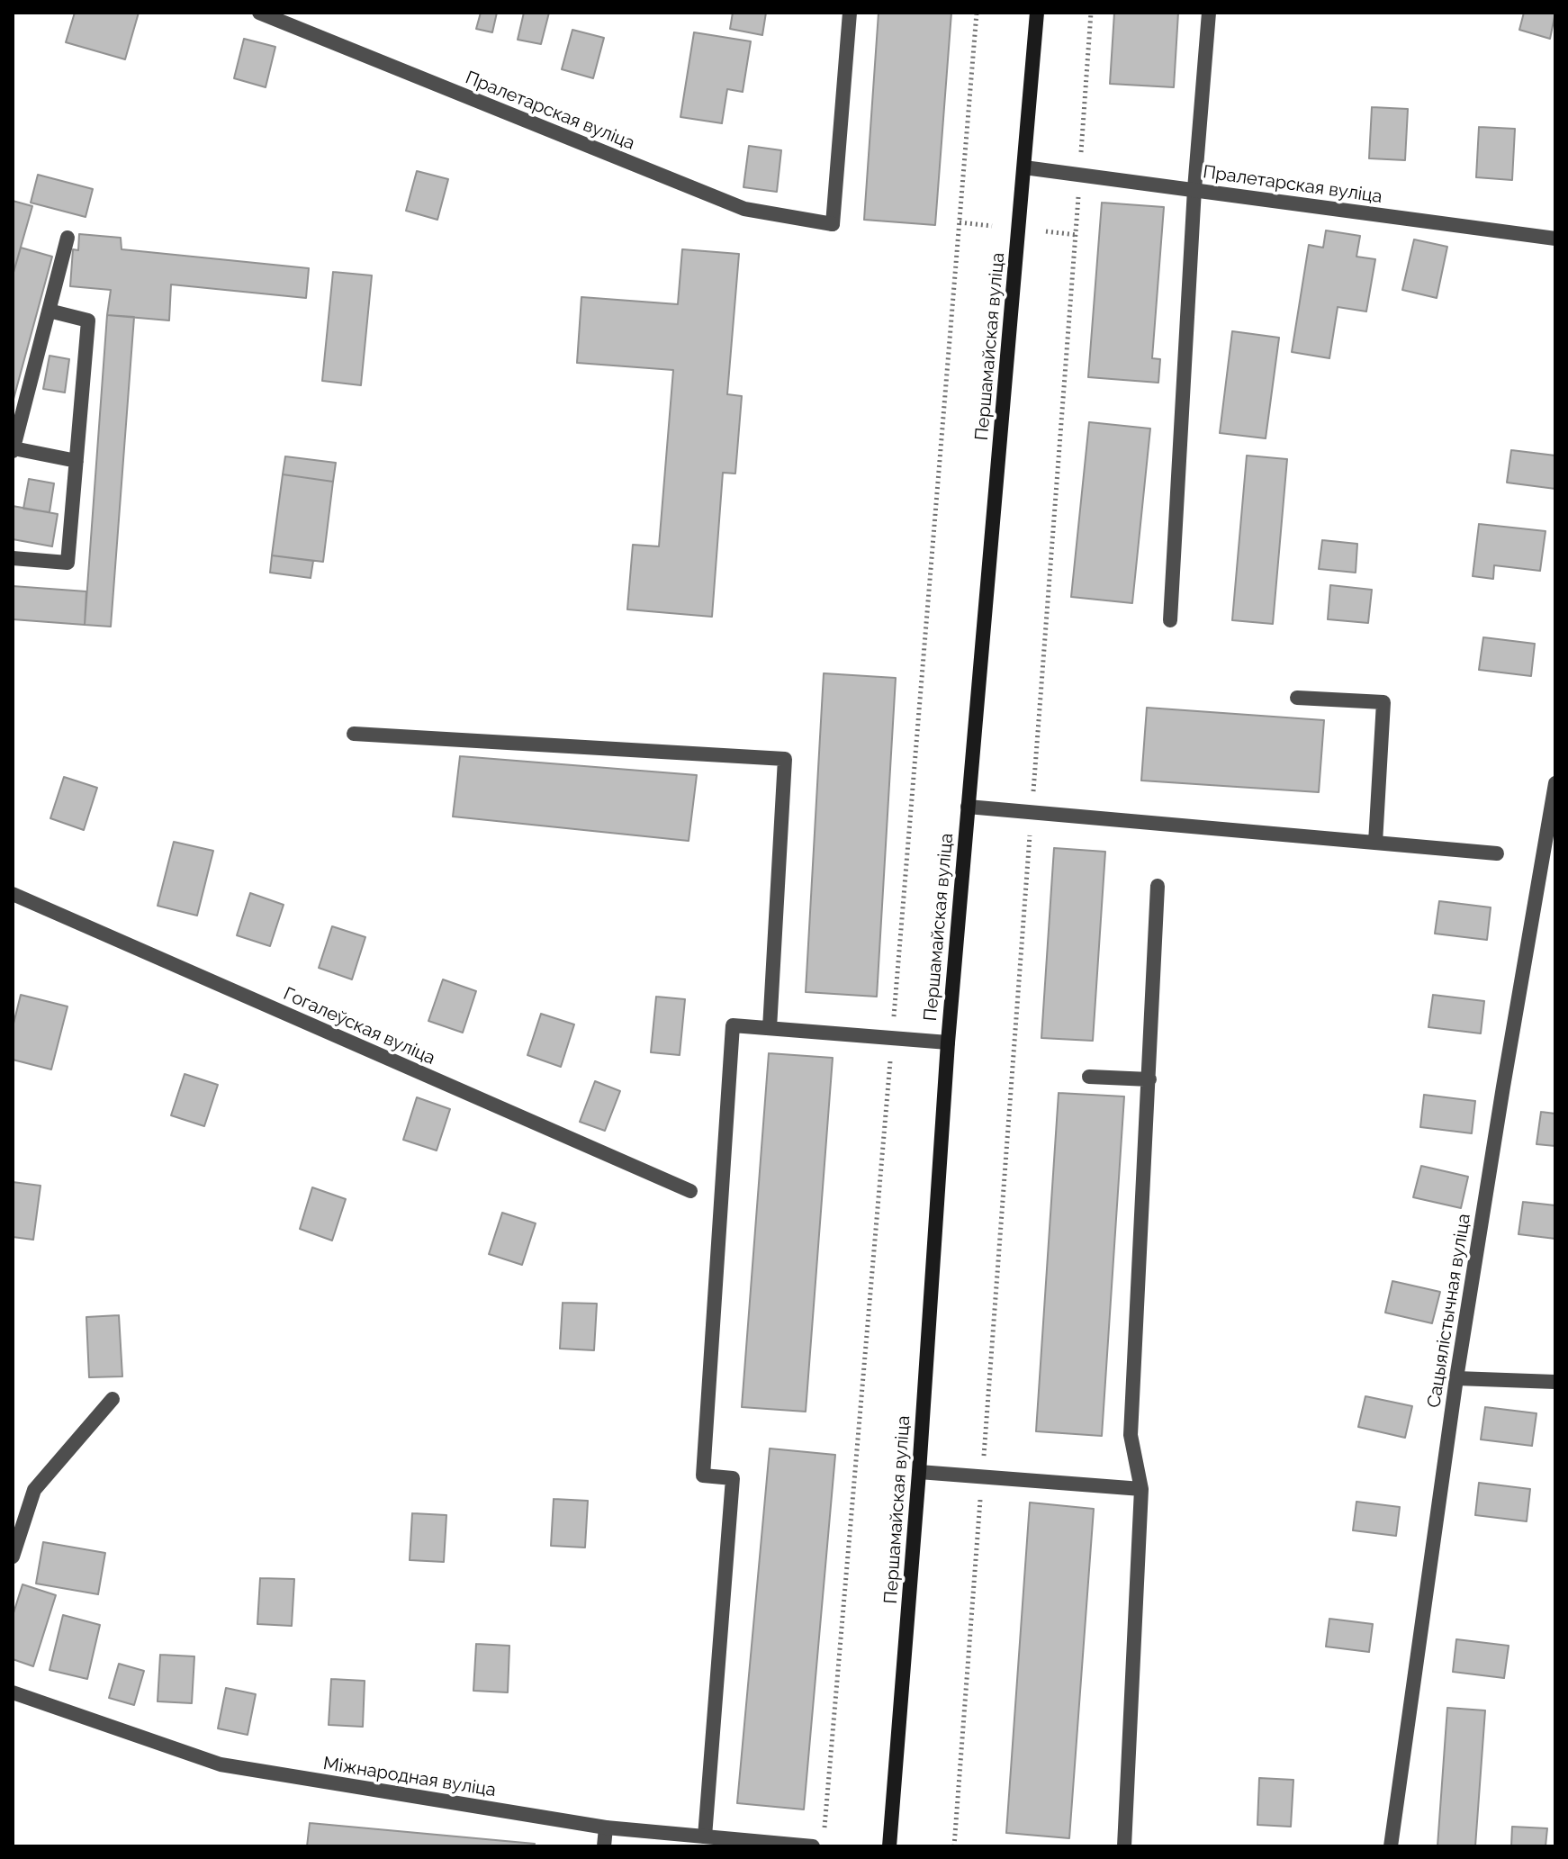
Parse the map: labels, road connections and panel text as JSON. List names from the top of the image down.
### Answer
{
  "streets": {
    "main road": ["Першамайская вуліца"],
    "street": [
      "Пралетарская вуліца",
      "Гогалеўская вуліца",
      "Сацыялістычная вуліца",
      "Міжнародная вуліца"
    ]
  },
  "crossings": [
    ["Пралетарская вуліца", "Першамайская вуліца"]
  ]
}
